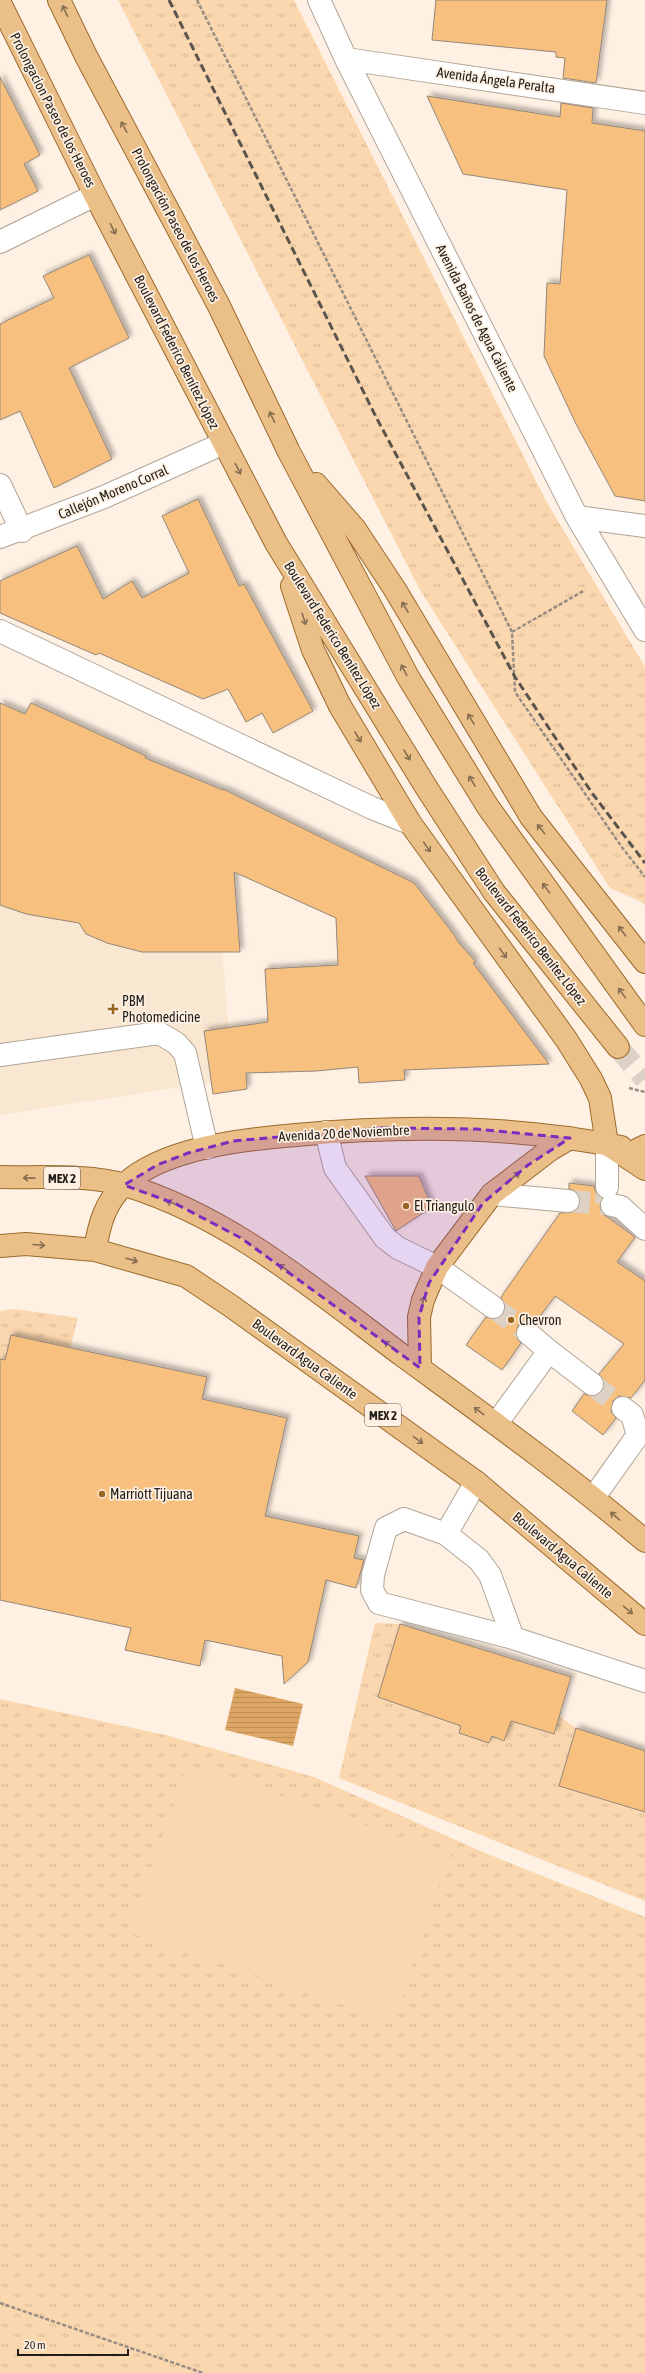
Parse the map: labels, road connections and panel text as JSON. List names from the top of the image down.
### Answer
{
  "streets": {
    "main road": [
      "Prolongacion Paseo de los Heroes",
      "Prolongación Paseo de los Heroes",
      "Boulevard Federico Benítez López",
      "Avenida 20 de Noviembre",
      "MEX 2",
      "Boulevard Agua Caliente"
    ],
    "street": ["Avenida Ángela Peralta", "Avenida Baños de Agua Caliente", "Callejón Moreno Corral"]
  },
  "crossings": [
    ["Avenida Ángela Peralta", "Avenida Baños de Agua Caliente"],
    ["Prolongacion Paseo de los Heroes", "Boulevard Federico Benítez López"],
    ["Boulevard Federico Benítez López", "Callejón Moreno Corral"],
    ["Avenida 20 de Noviembre", "MEX 2"],
    ["Avenida 20 de Noviembre", "Boulevard Agua Caliente"]
  ],
  "one_way": ["Prolongación Paseo de los Heroes"],
  "places": {
    "health": ["PBM Photomedicine"],
    "other": ["El Triangulo", "Chevron", "Marriott Tijuana"]
  },
  "scale_bar": "20 m"
}
